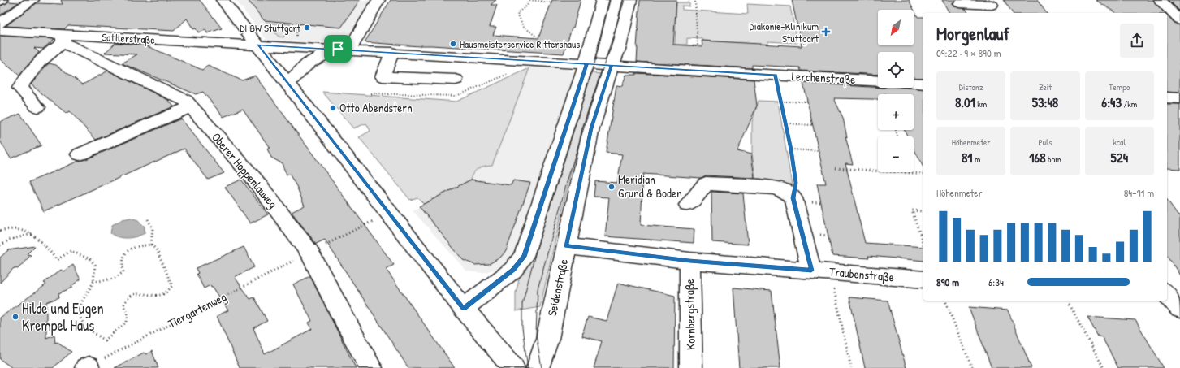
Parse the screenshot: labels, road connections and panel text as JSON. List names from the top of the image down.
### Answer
{
  "streets": {
    "street": [
      "Sattlerstraße",
      "Lerchenstraße",
      "Oberer Hoppenlauweg",
      "Traubenstraße",
      "Seidenstraße",
      "Kornbergstraße"
    ],
    "path": ["Tiergartenweg"]
  },
  "crossings": [
    ["Sattlerstraße", "Lerchenstraße"],
    ["Sattlerstraße", "Oberer Hoppenlauweg"],
    ["Lerchenstraße", "Seidenstraße"],
    ["Oberer Hoppenlauweg", "Tiergartenweg"],
    ["Traubenstraße", "Seidenstraße"],
    ["Traubenstraße", "Kornbergstraße"]
  ],
  "places": {
    "other": [
      "DHBW Stuttgart",
      "Hausmeisterservice Rittershaus",
      "Otto Abendstern",
      "Meridian Grund & Boden",
      "Hilde und Eugen Krempel Haus"
    ],
    "health": ["Diakonie-Klinikum Stuttgart"]
  },
  "north": "bottom left",
  "page": {
    "map_buttons": ["+", "−"],
    "heading": ["Morgenlauf", "09:22 · 9 × 890 m"],
    "stats": [
      ["Distanz", "8.01 km"],
      ["Zeit", "53:48"],
      ["Tempo", "6:43 /km"],
      ["Höhenmeter", "81 m"],
      ["Puls", "168 bpm"],
      ["kcal", "524"]
    ],
    "chart": ["Höhenmeter", "84–91 m"],
    "list": [
      {
        "name": "890 m",
        "note": "6:34"
      }
    ]
  }
}
